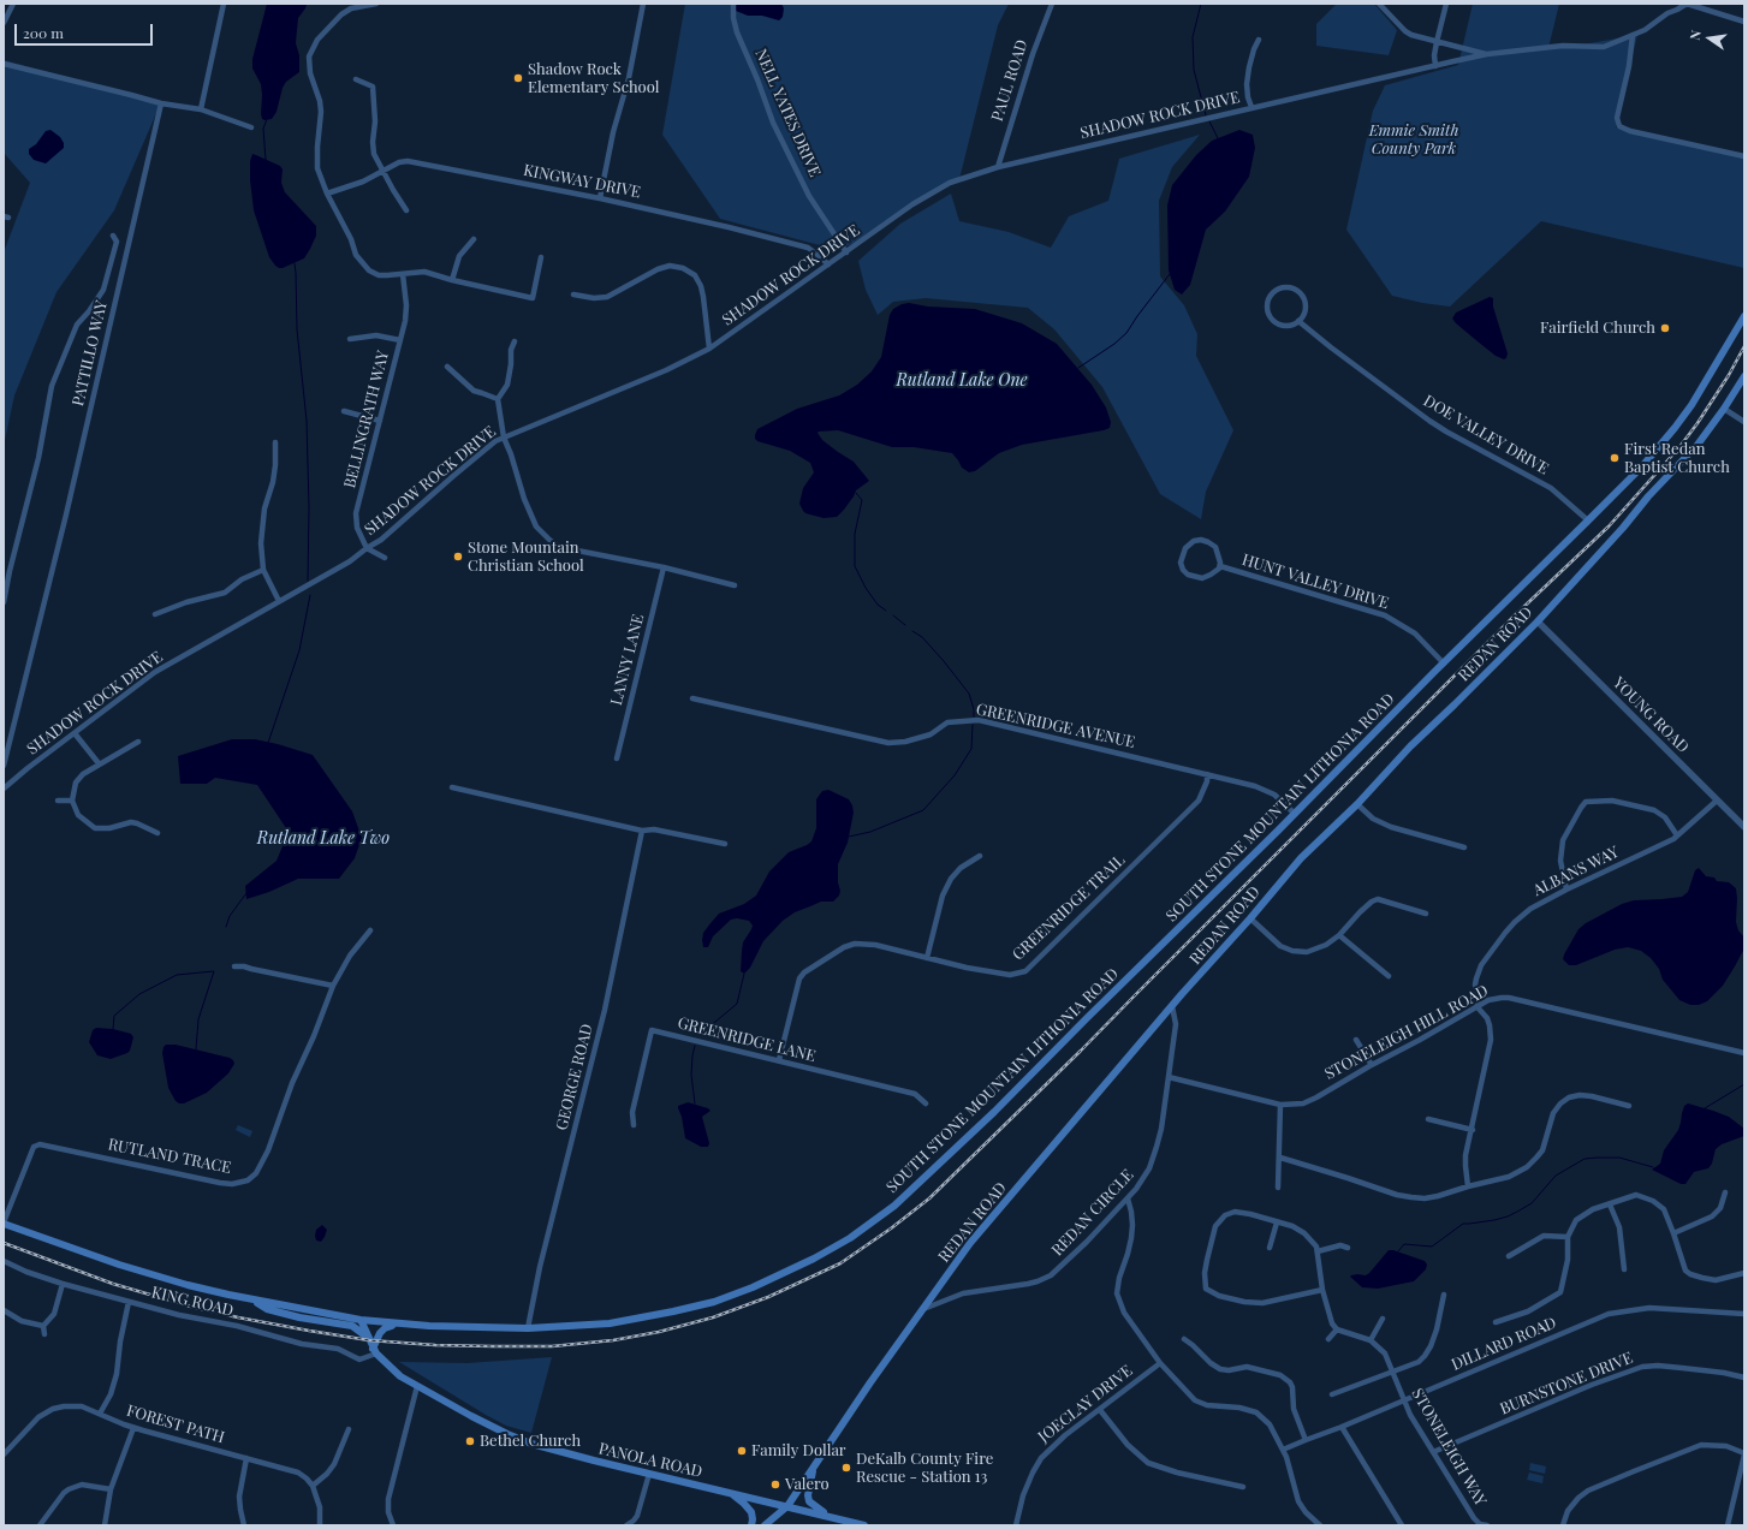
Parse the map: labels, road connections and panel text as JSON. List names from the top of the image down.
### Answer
{
  "streets": {
    "main road": ["REDAN ROAD", "SOUTH STONE MOUNTAIN LITHONIA ROAD", "PANOLA ROAD"],
    "street": [
      "PAUL ROAD",
      "NELL YATES DRIVE",
      "SHADOW ROCK DRIVE",
      "KINGWAY DRIVE",
      "PATTILLO WAY",
      "BELLINGRATH WAY",
      "DOE VALLEY DRIVE",
      "HUNT VALLEY DRIVE",
      "LANNY LANE",
      "YOUNG ROAD",
      "GREENRIDGE AVENUE",
      "ALBANS WAY",
      "GREENRIDGE TRAIL",
      "STONELEIGH HILL ROAD",
      "GREENRIDGE LANE",
      "GEORGE ROAD",
      "RUTLAND TRACE",
      "REDAN CIRCLE",
      "KING ROAD",
      "DILLARD ROAD",
      "BURNSTONE DRIVE",
      "JOECLAY DRIVE",
      "FOREST PATH",
      "STONELEIGH WAY"
    ]
  },
  "crossings": [
    ["PAUL ROAD", "SHADOW ROCK DRIVE"],
    ["NELL YATES DRIVE", "SHADOW ROCK DRIVE"],
    ["SHADOW ROCK DRIVE", "KINGWAY DRIVE"],
    ["SHADOW ROCK DRIVE", "BELLINGRATH WAY"],
    ["DOE VALLEY DRIVE", "SOUTH STONE MOUNTAIN LITHONIA ROAD"],
    ["HUNT VALLEY DRIVE", "SOUTH STONE MOUNTAIN LITHONIA ROAD"],
    ["REDAN ROAD", "YOUNG ROAD"],
    ["REDAN ROAD", "REDAN CIRCLE"],
    ["REDAN ROAD", "PANOLA ROAD"],
    ["YOUNG ROAD", "ALBANS WAY"],
    ["GREENRIDGE AVENUE", "SOUTH STONE MOUNTAIN LITHONIA ROAD"],
    ["GREENRIDGE AVENUE", "GREENRIDGE TRAIL"],
    ["SOUTH STONE MOUNTAIN LITHONIA ROAD", "GEORGE ROAD"],
    ["SOUTH STONE MOUNTAIN LITHONIA ROAD", "RUTLAND TRACE"],
    ["SOUTH STONE MOUNTAIN LITHONIA ROAD", "PANOLA ROAD"],
    ["ALBANS WAY", "STONELEIGH HILL ROAD"],
    ["GREENRIDGE TRAIL", "GREENRIDGE LANE"],
    ["STONELEIGH HILL ROAD", "REDAN CIRCLE"],
    ["KING ROAD", "PANOLA ROAD"],
    ["DILLARD ROAD", "STONELEIGH WAY"],
    ["BURNSTONE DRIVE", "STONELEIGH WAY"]
  ],
  "water": ["Rutland Lake One", "Rutland Lake Two"],
  "parks": ["Emmie Smith County Park"],
  "places": [
    "Shadow Rock Elementary School",
    "Fairfield Church",
    "First Redan Baptist Church",
    "Stone Mountain Christian School",
    "Bethel Church",
    "Family Dollar",
    "DeKalb County Fire Rescue - Station 13",
    "Valero"
  ],
  "scale_bar": "200 m",
  "north": "left"
}
